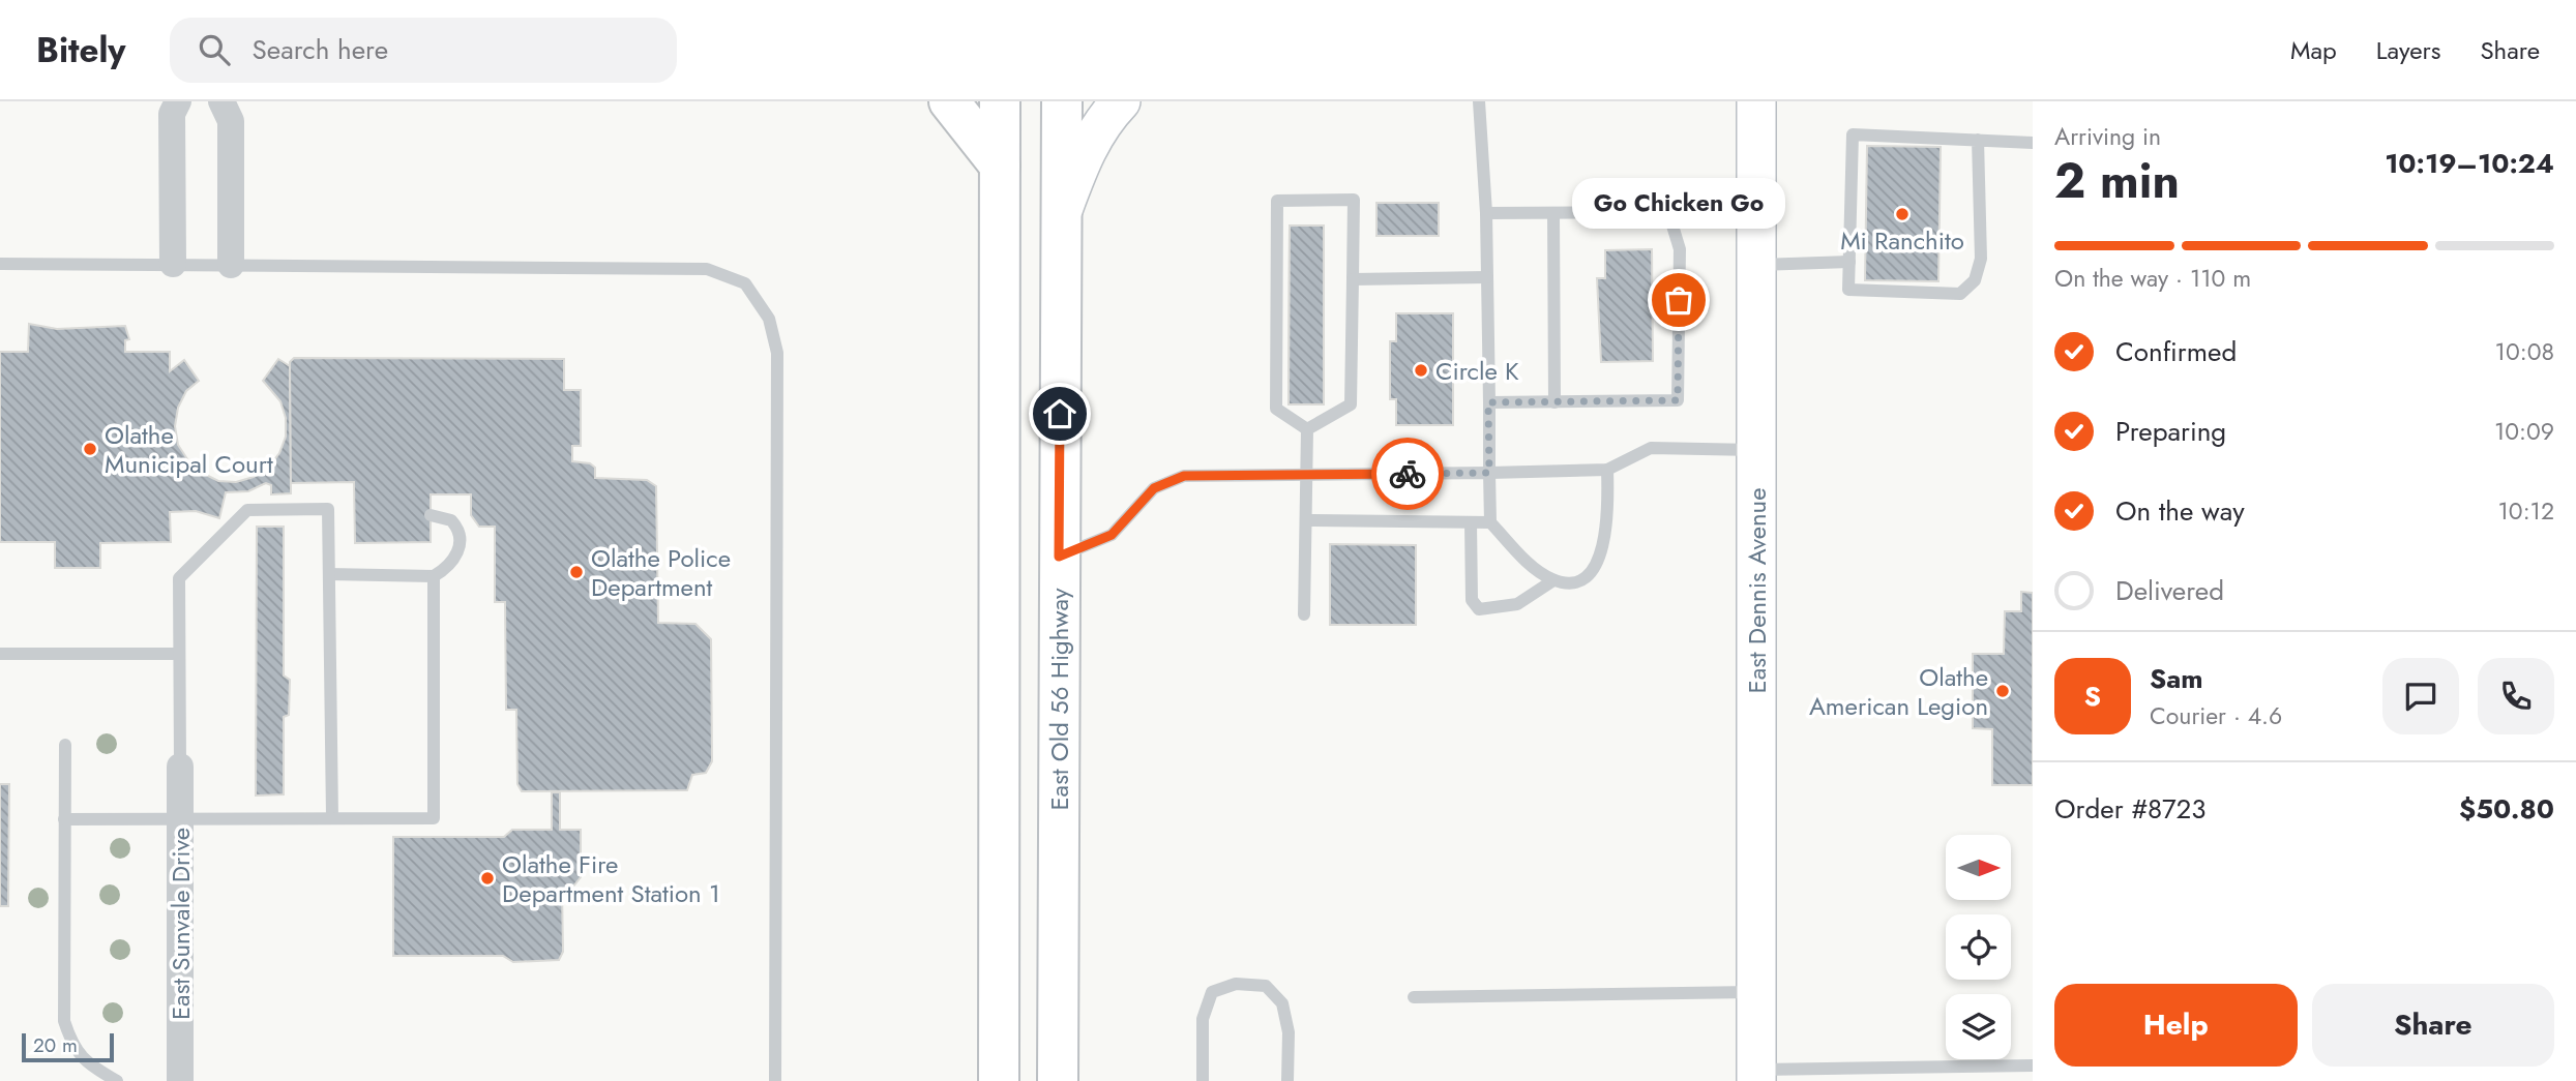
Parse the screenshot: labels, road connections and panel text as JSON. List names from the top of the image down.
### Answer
{
  "streets": {
    "main road": ["East Old 56 Highway"],
    "street": ["East Dennis Avenue", "East Sunvale Drive"]
  },
  "places": [
    "Mi Ranchito",
    "Go Chicken Go",
    "Circle K",
    "Olathe Municipal Court",
    "Olathe Police Department",
    "Olathe American Legion",
    "Olathe Fire Department Station 1"
  ],
  "scale_bar": "20 m",
  "north": "right",
  "page": {
    "header": "Bitely",
    "search": "Search here",
    "nav": ["Map", "Layers", "Share"],
    "heading": ["2 min", "Arriving in", "10:19–10:24"],
    "panel": [
      "Sam",
      "Courier · 4.6",
      "Order #8723",
      "$50.80"
    ],
    "bubble": "Go Chicken Go",
    "bar": "On the way · 110 m",
    "list": [
      ["Confirmed", "10:08"],
      ["Preparing", "10:09"],
      ["On the way", "10:12"],
      "Delivered"
    ],
    "round": "S",
    "buttons": ["Help", "Share"],
    "scale": "20 m"
  }
}
